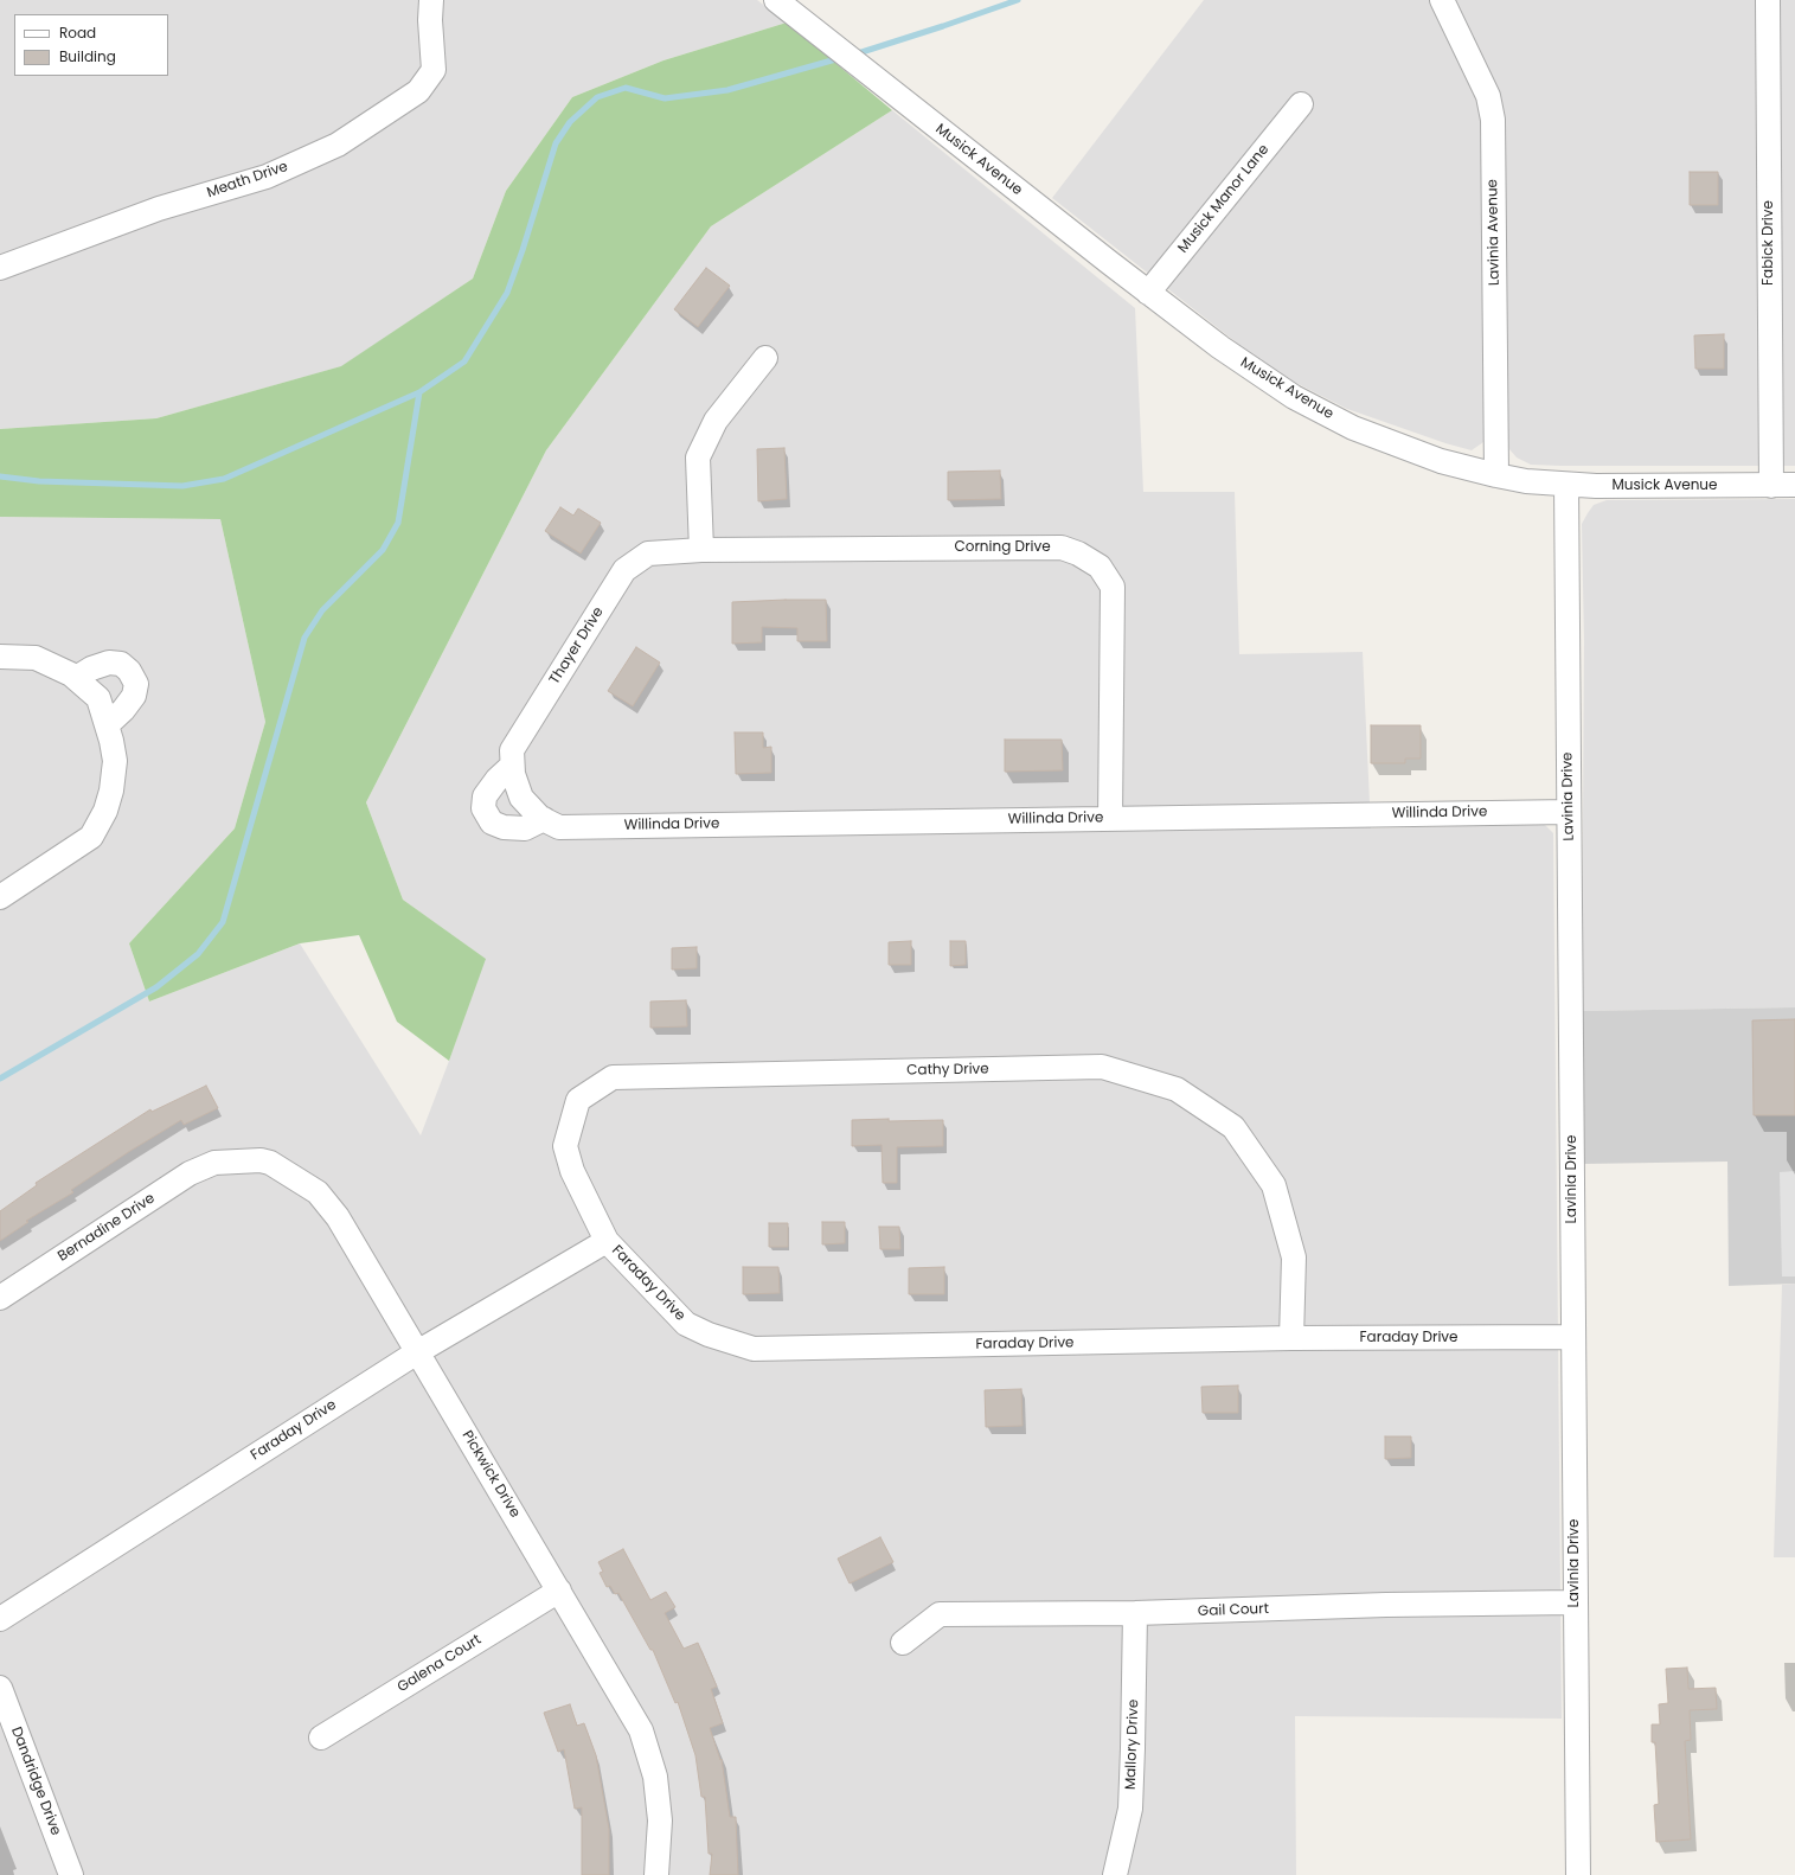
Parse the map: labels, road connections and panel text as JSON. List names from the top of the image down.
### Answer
{
  "streets": {
    "street": [
      "Musick Avenue",
      "Meath Drive",
      "Musick Manor Lane",
      "Lavinia Avenue",
      "Fabick Drive",
      "Corning Drive",
      "Thayer Drive",
      "Lavinia Drive",
      "Willinda Drive",
      "Cathy Drive",
      "Bernadine Drive",
      "Faraday Drive",
      "Pickwick Drive",
      "Gail Court",
      "Galena Court",
      "Mallory Drive",
      "Dandridge Drive"
    ]
  },
  "crossings": [
    ["Musick Avenue", "Musick Manor Lane"],
    ["Musick Avenue", "Lavinia Avenue"],
    ["Musick Avenue", "Fabick Drive"],
    ["Musick Avenue", "Lavinia Drive"],
    ["Corning Drive", "Thayer Drive"],
    ["Corning Drive", "Willinda Drive"],
    ["Thayer Drive", "Willinda Drive"],
    ["Lavinia Drive", "Willinda Drive"],
    ["Lavinia Drive", "Faraday Drive"],
    ["Lavinia Drive", "Gail Court"],
    ["Cathy Drive", "Faraday Drive"],
    ["Bernadine Drive", "Pickwick Drive"],
    ["Faraday Drive", "Pickwick Drive"],
    ["Pickwick Drive", "Galena Court"],
    ["Gail Court", "Mallory Drive"]
  ],
  "legend": ["Road", "Building"]
}
